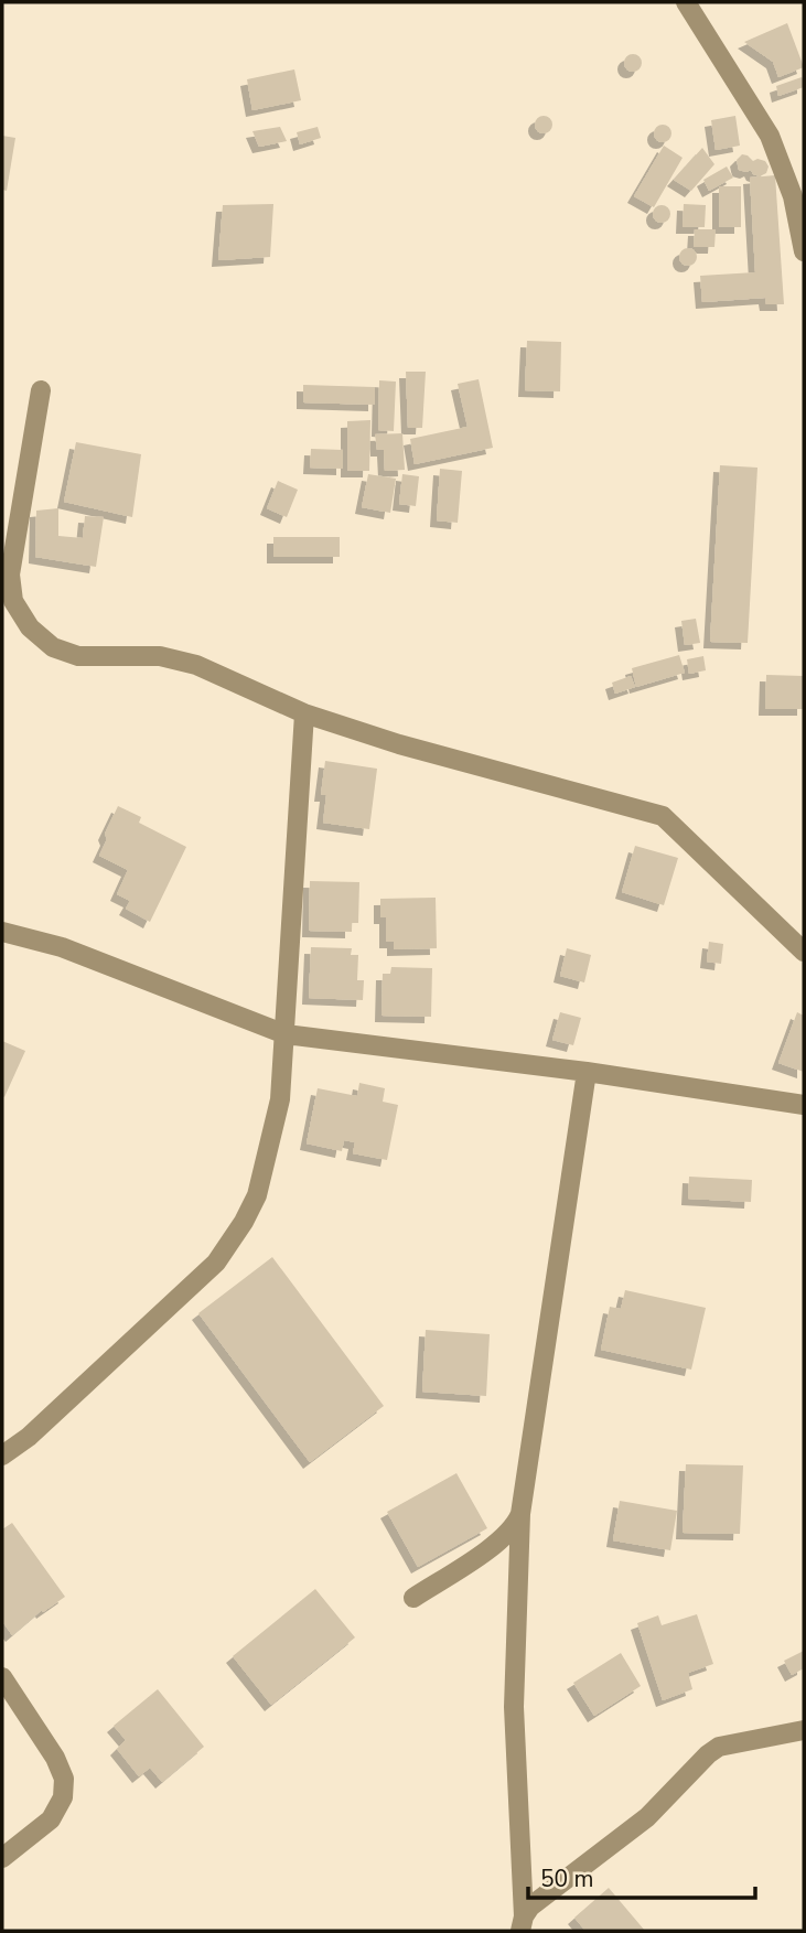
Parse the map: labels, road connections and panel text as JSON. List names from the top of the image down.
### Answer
{
  "scale_bar": "50 m"
}
